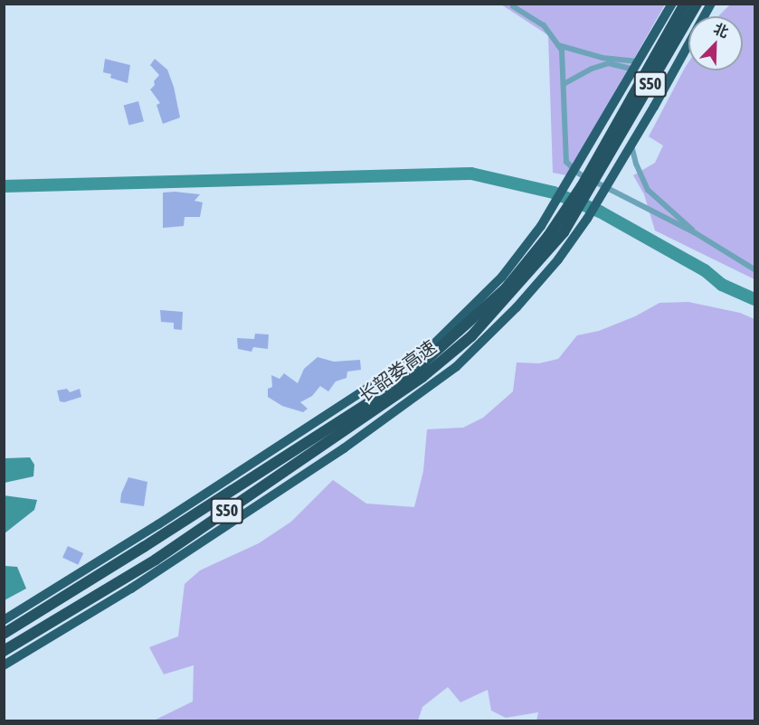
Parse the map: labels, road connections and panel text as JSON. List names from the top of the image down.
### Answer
{
  "streets": {
    "highway": ["S50", "长韶娄高速"]
  },
  "north": "top right"
}
